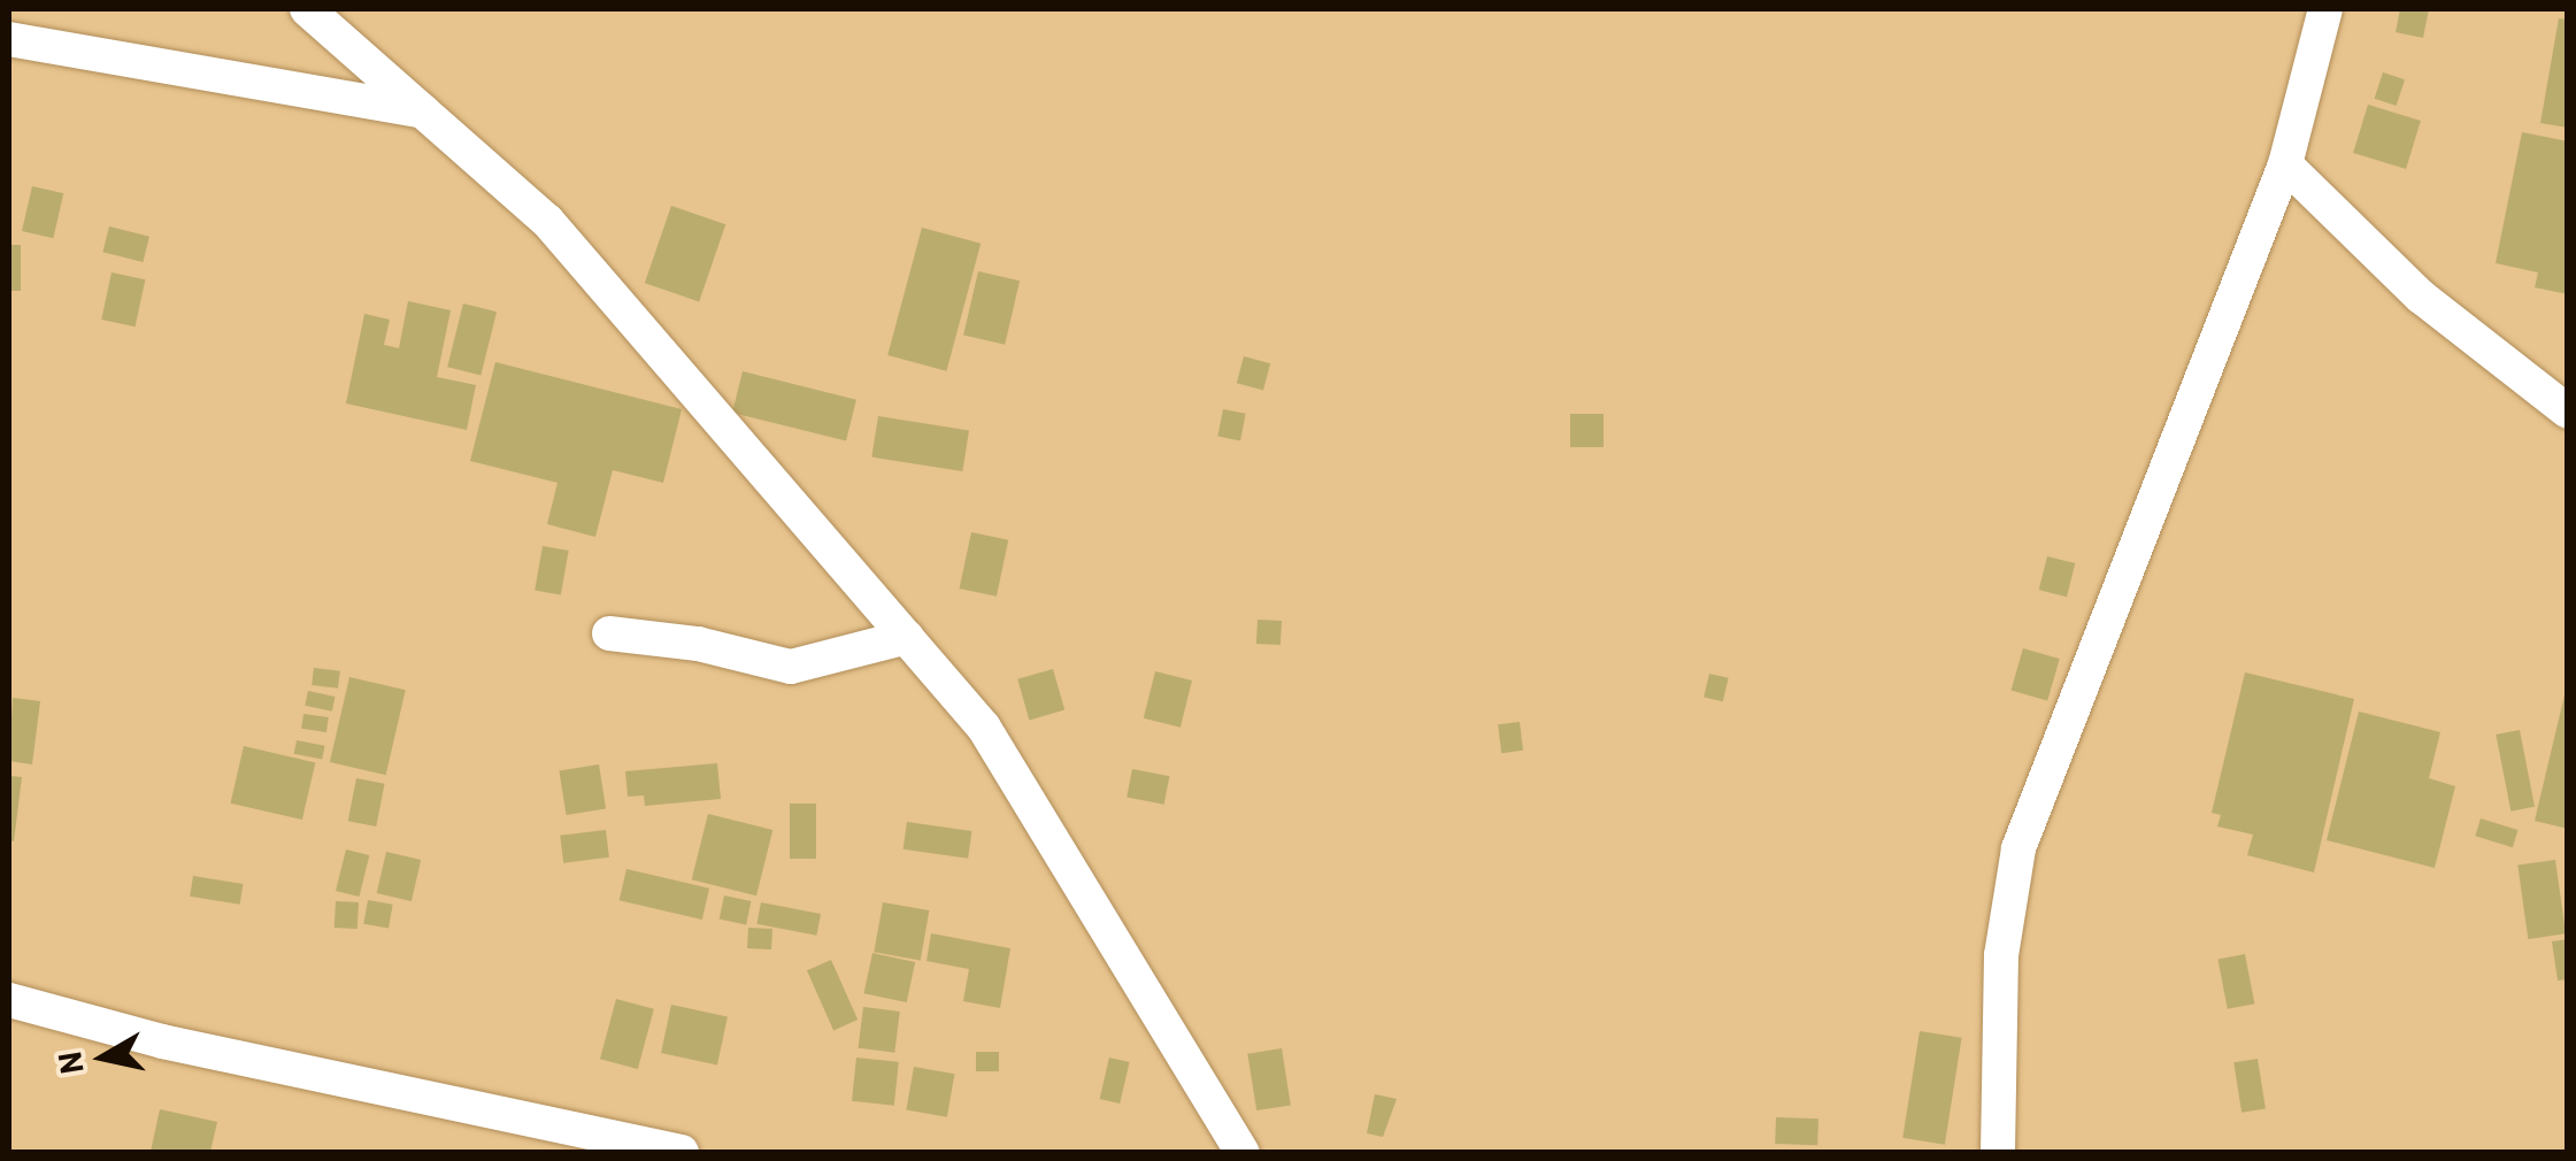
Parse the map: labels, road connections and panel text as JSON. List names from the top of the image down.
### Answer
{
  "north": "left"
}
